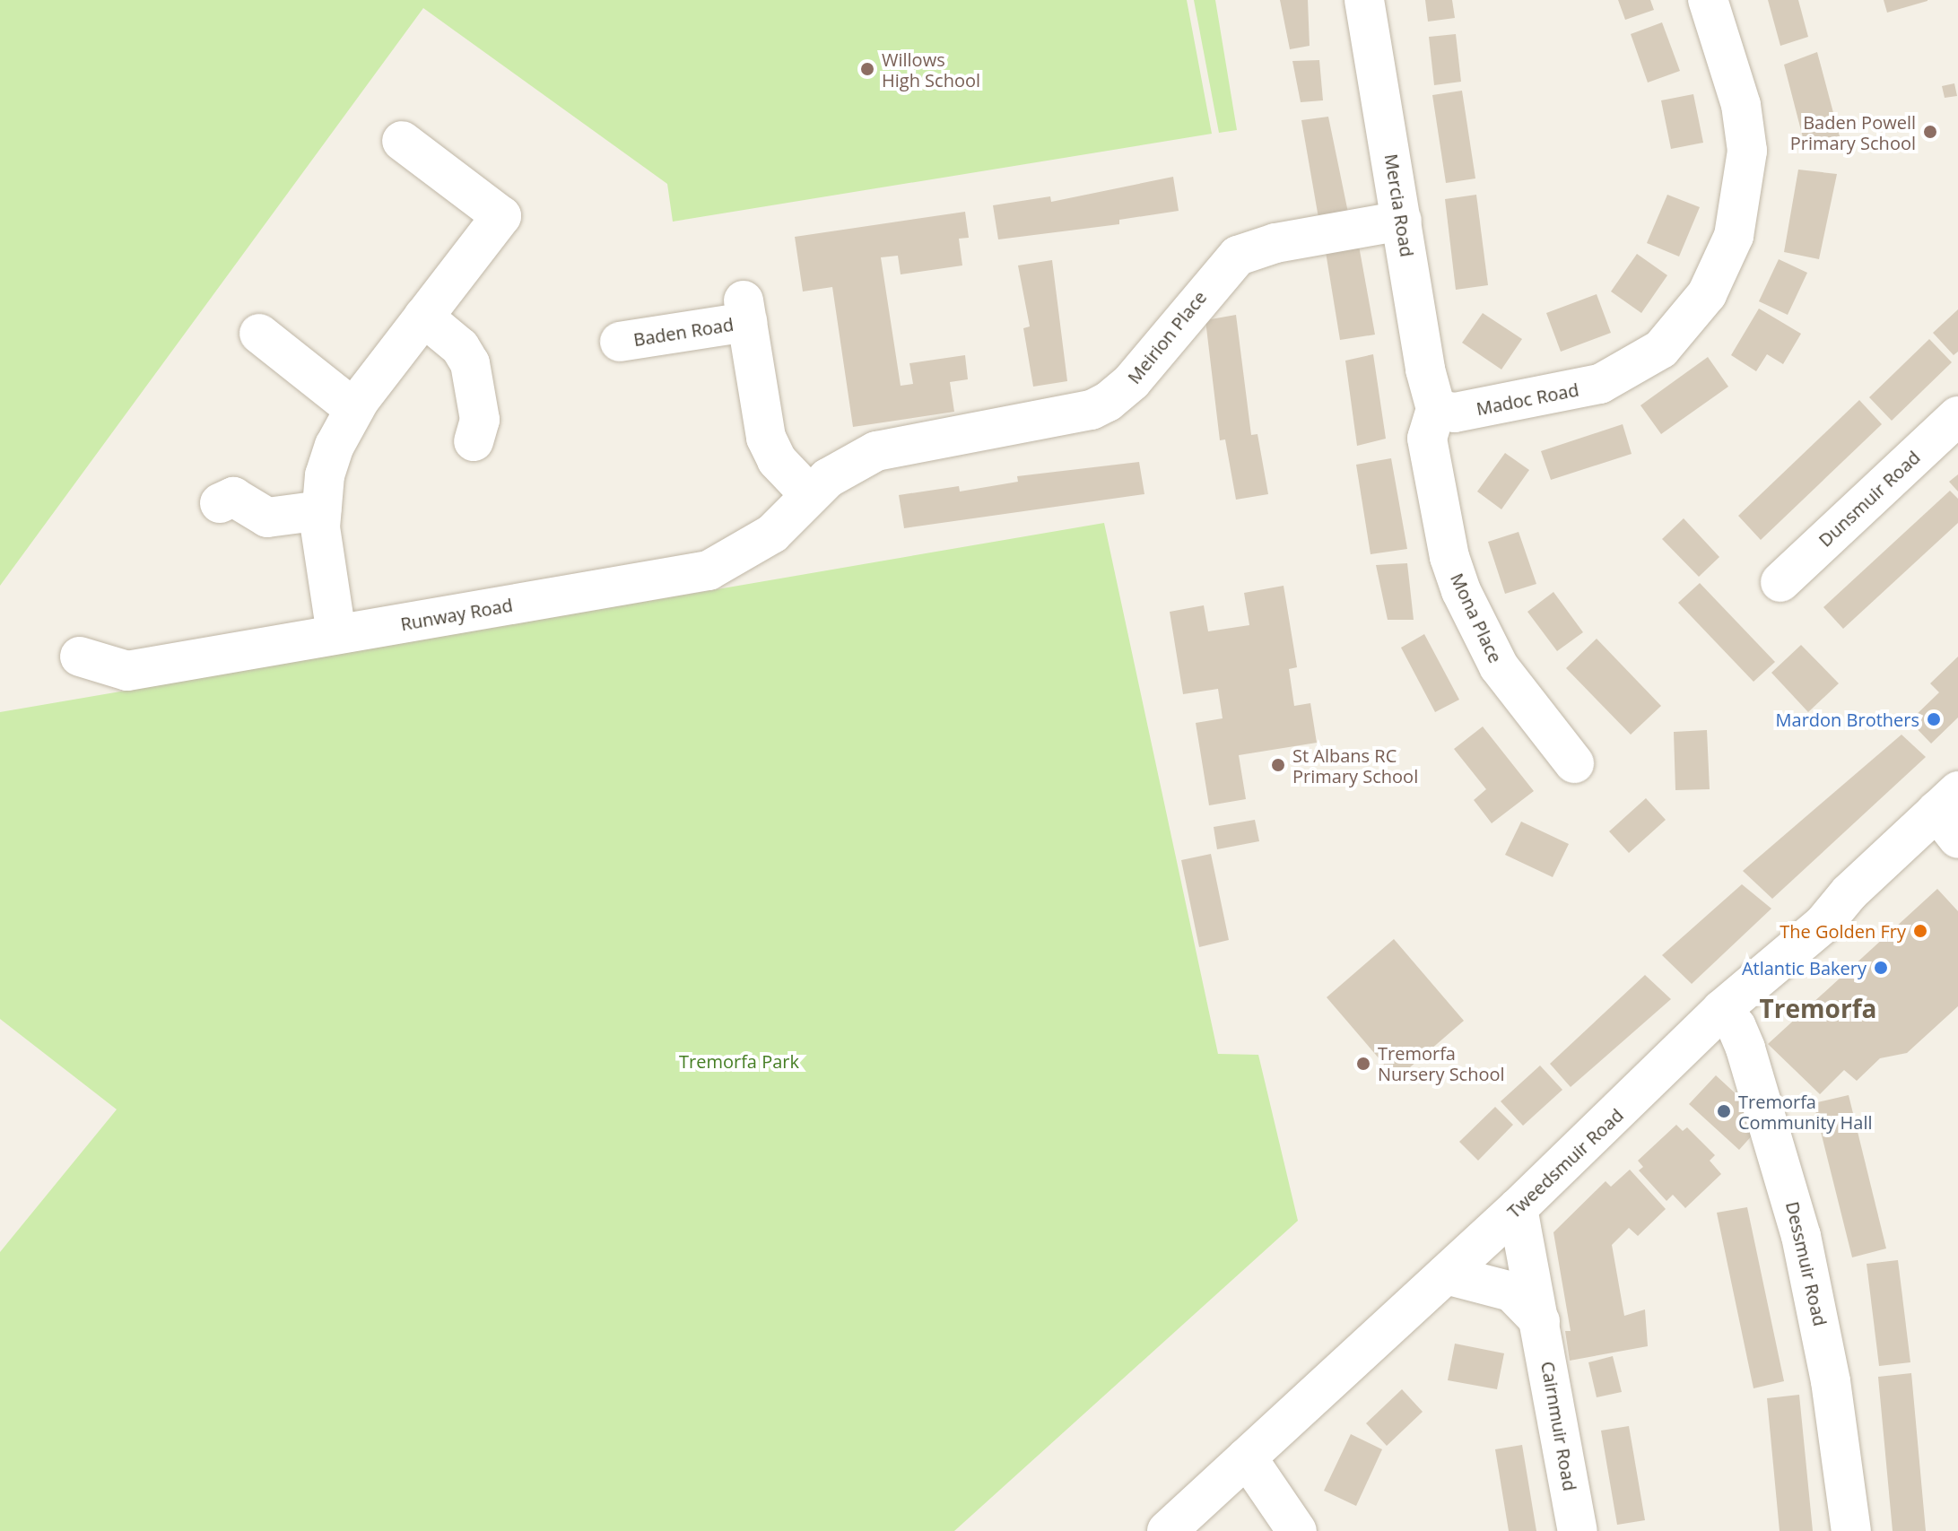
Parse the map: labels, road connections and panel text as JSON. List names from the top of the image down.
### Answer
{
  "streets": {
    "street": [
      "Mercia Road",
      "Baden Road",
      "Meirion Place",
      "Madoc Road",
      "Dunsmuir Road",
      "Runway Road",
      "Mona Place",
      "Tweedsmuir Road",
      "Dessmuir Road",
      "Cairnmuir Road"
    ]
  },
  "crossings": [
    ["Mercia Road", "Meirion Place"],
    ["Mercia Road", "Madoc Road"],
    ["Mercia Road", "Mona Place"],
    ["Baden Road", "Meirion Place"],
    ["Baden Road", "Runway Road"],
    ["Meirion Place", "Runway Road"],
    ["Madoc Road", "Mona Place"],
    ["Tweedsmuir Road", "Dessmuir Road"],
    ["Tweedsmuir Road", "Cairnmuir Road"]
  ],
  "districts": ["Tremorfa"],
  "parks": ["Tremorfa Park"],
  "places": [
    "Willows High School",
    "Baden Powell Primary School",
    "Mardon Brothers",
    "St Albans RC Primary School",
    "The Golden Fry",
    "Atlantic Bakery",
    "Tremorfa Nursery School",
    "Tremorfa Community Hall"
  ]
}
